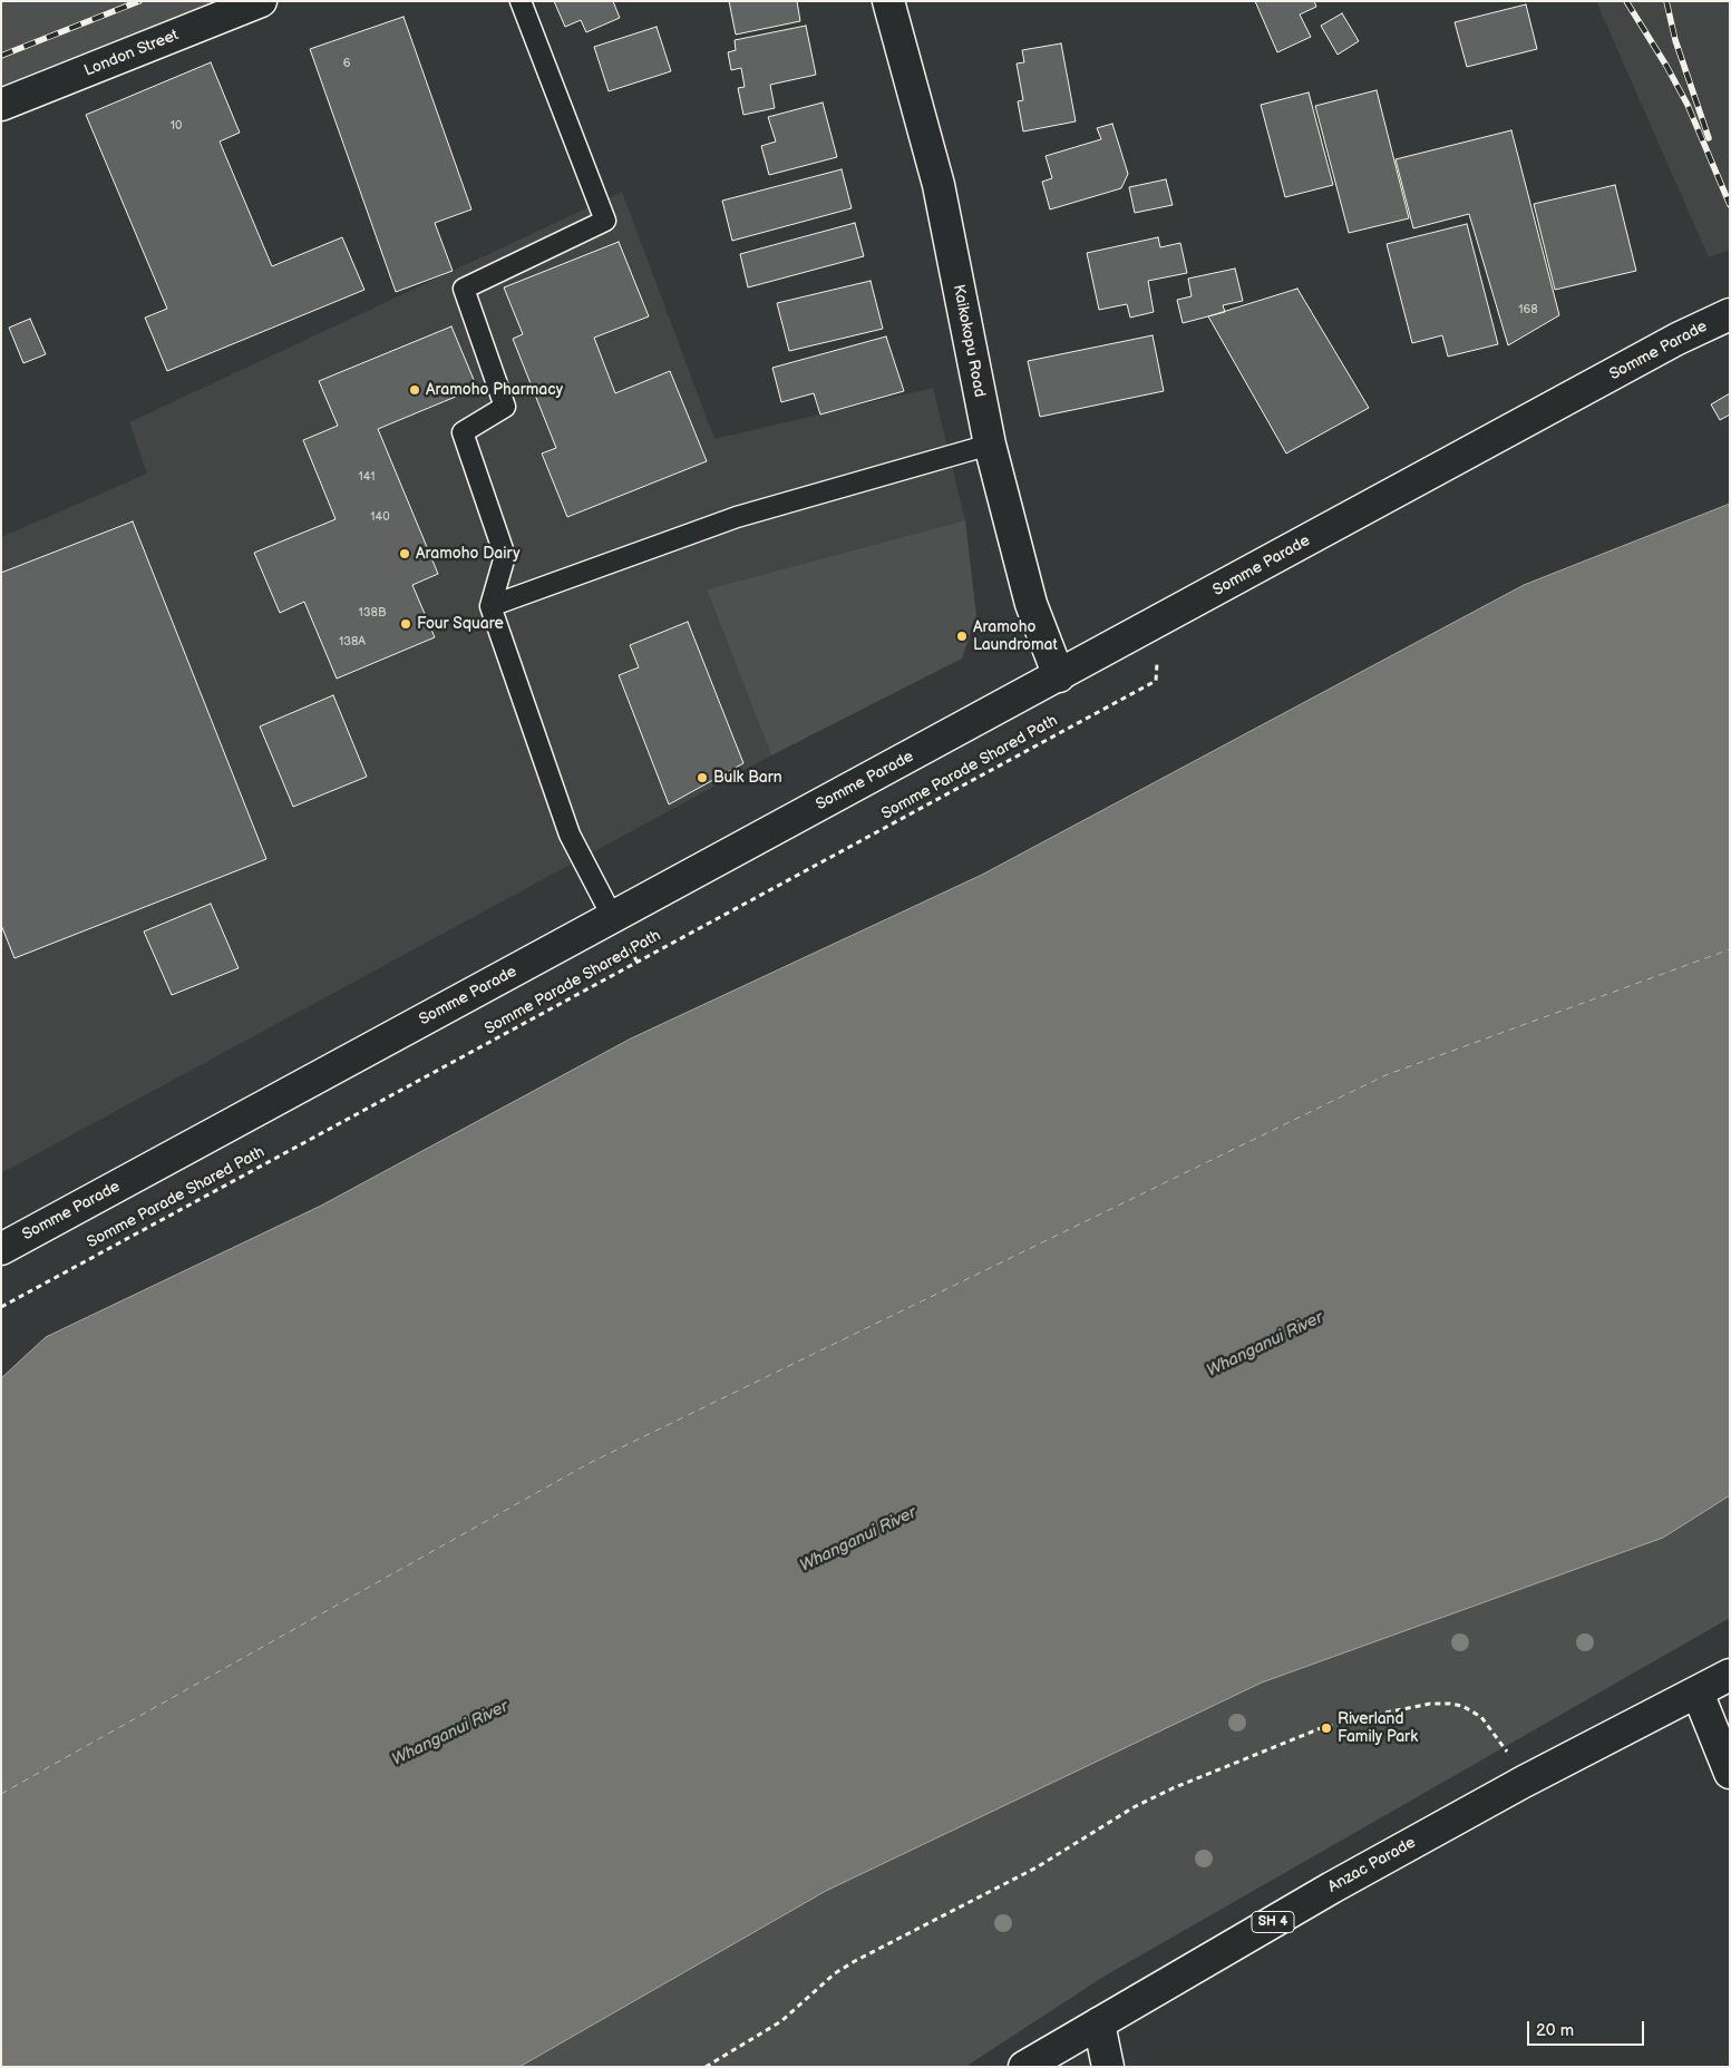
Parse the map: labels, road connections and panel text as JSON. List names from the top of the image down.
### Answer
{
  "streets": {
    "main road": [
      "London Street",
      "Kaikokopu Road",
      "Somme Parade",
      "Anzac Parade",
      "SH 4"
    ],
    "path": ["Somme Parade Shared Path"]
  },
  "crossings": [
    ["Kaikokopu Road", "Somme Parade"]
  ],
  "water": ["Whanganui River"],
  "places": [
    "Aramoho Pharmacy",
    "Aramoho Dairy",
    "Four Square",
    "Aramoho Laundromat",
    "Bulk Barn",
    "Riverland Family Park"
  ],
  "house_numbers": [
    "6",
    "10",
    "168",
    "141",
    "140",
    "138B",
    "138A"
  ],
  "scale_bar": "20 m"
}
